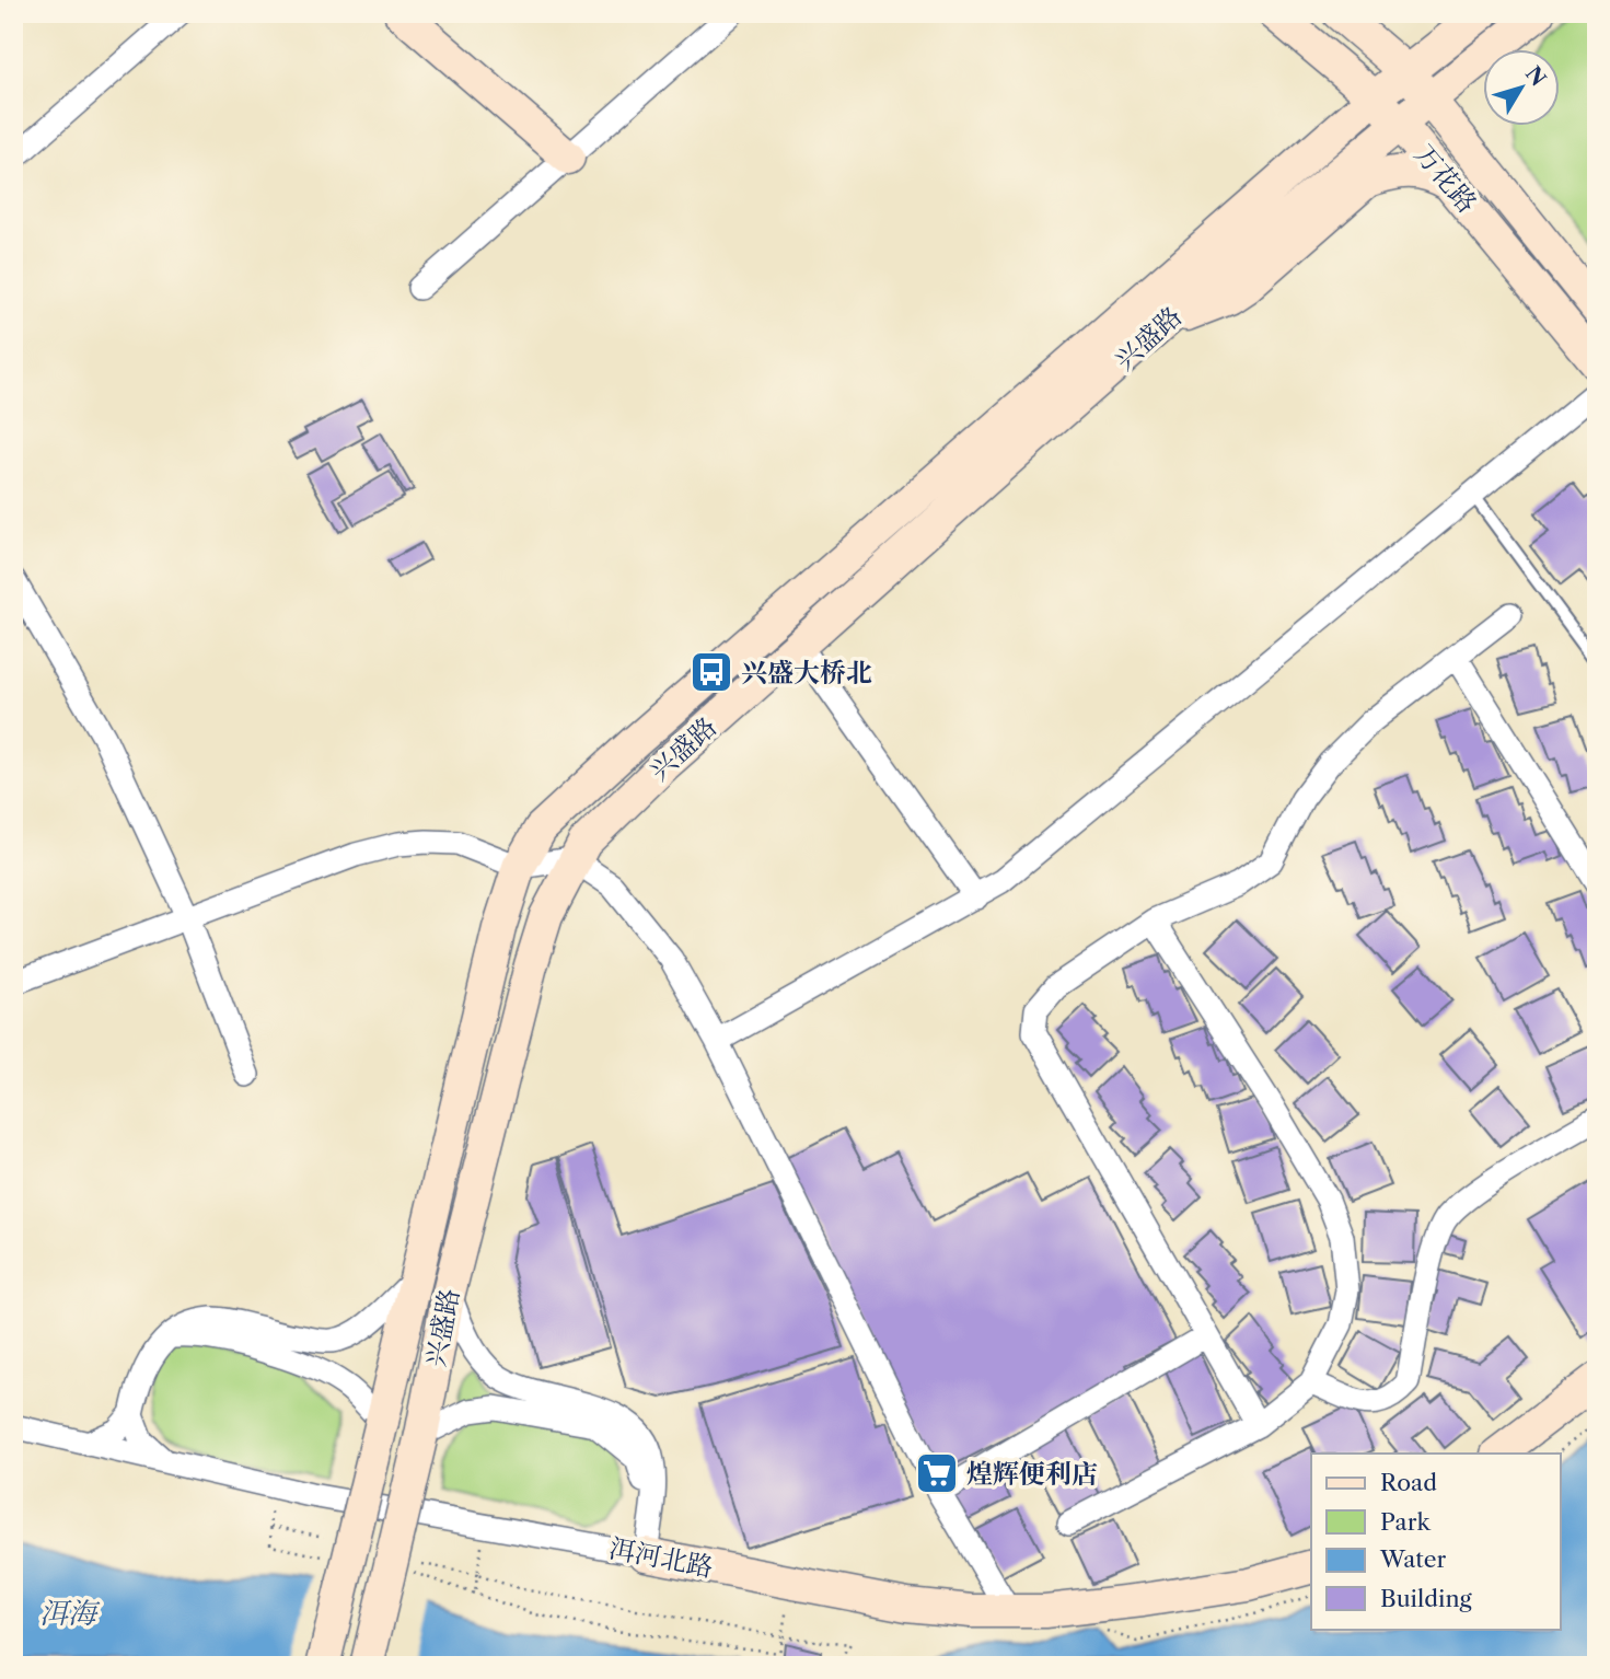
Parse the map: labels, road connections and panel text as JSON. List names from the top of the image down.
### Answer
{
  "streets": {
    "street": ["万花路", "兴盛路", "洱河北路"]
  },
  "crossings": [
    ["万花路", "兴盛路"]
  ],
  "water": ["洱海"],
  "places": {
    "bus stop": ["兴盛大桥北"],
    "supermarket": ["煌辉便利店"]
  },
  "legend": [
    "Road",
    "Park",
    "Water",
    "Building"
  ],
  "north": "top right"
}
